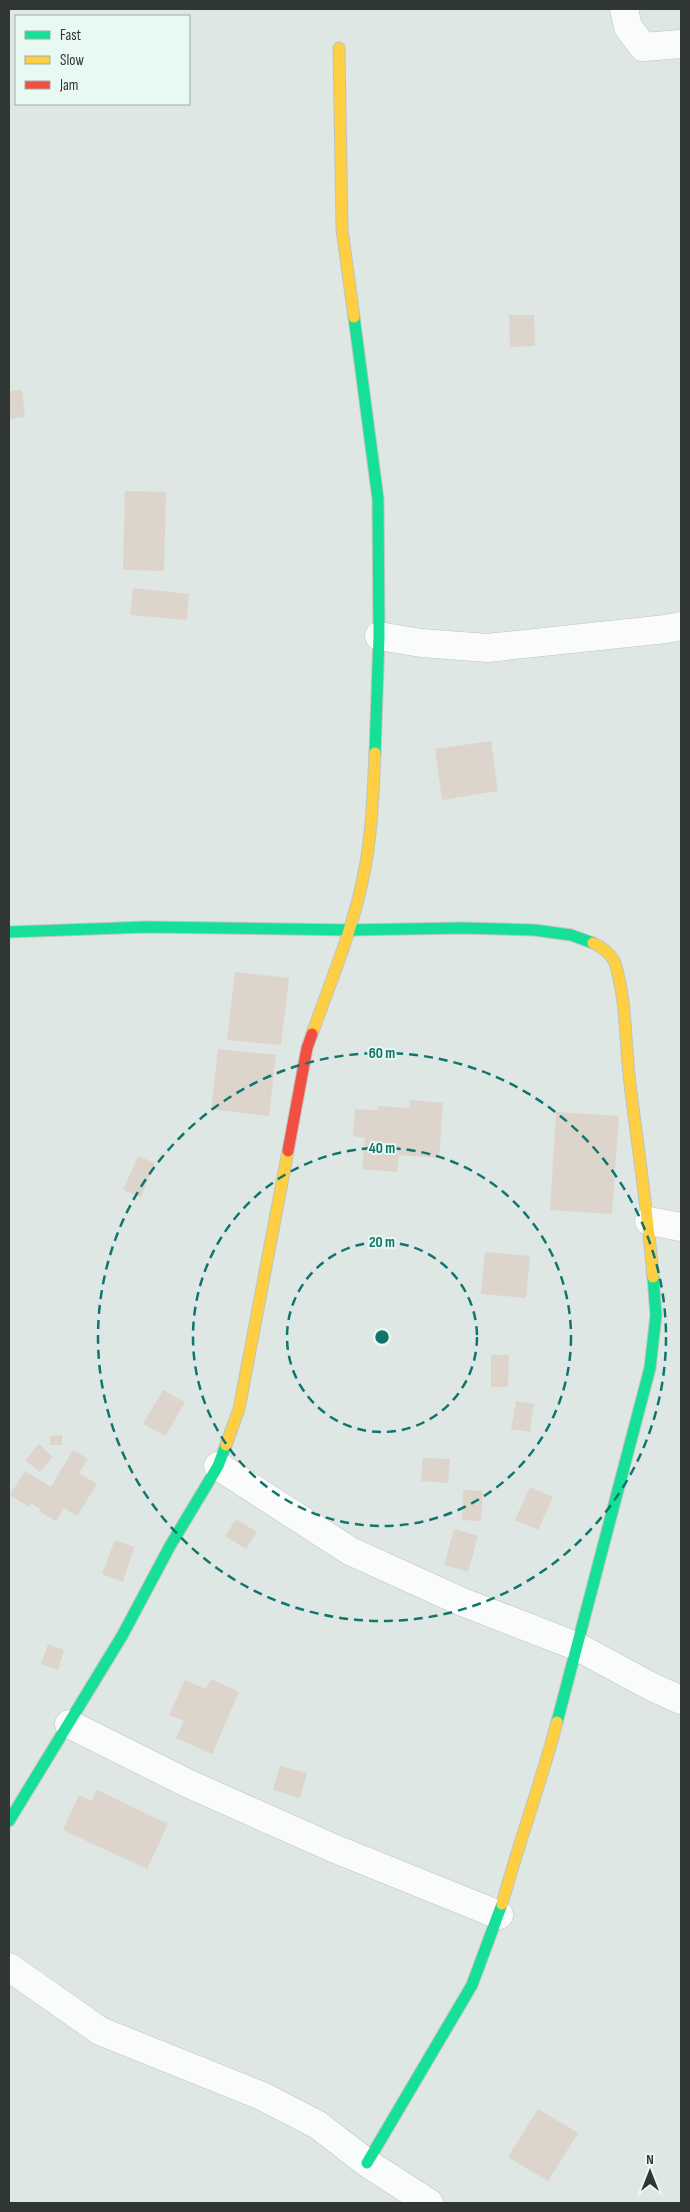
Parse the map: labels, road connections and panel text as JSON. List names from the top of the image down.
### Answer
{
  "legend": ["Fast", "Slow", "Jam"],
  "north": "top",
  "rings": ["60 m", "40 m", "20 m"]
}
